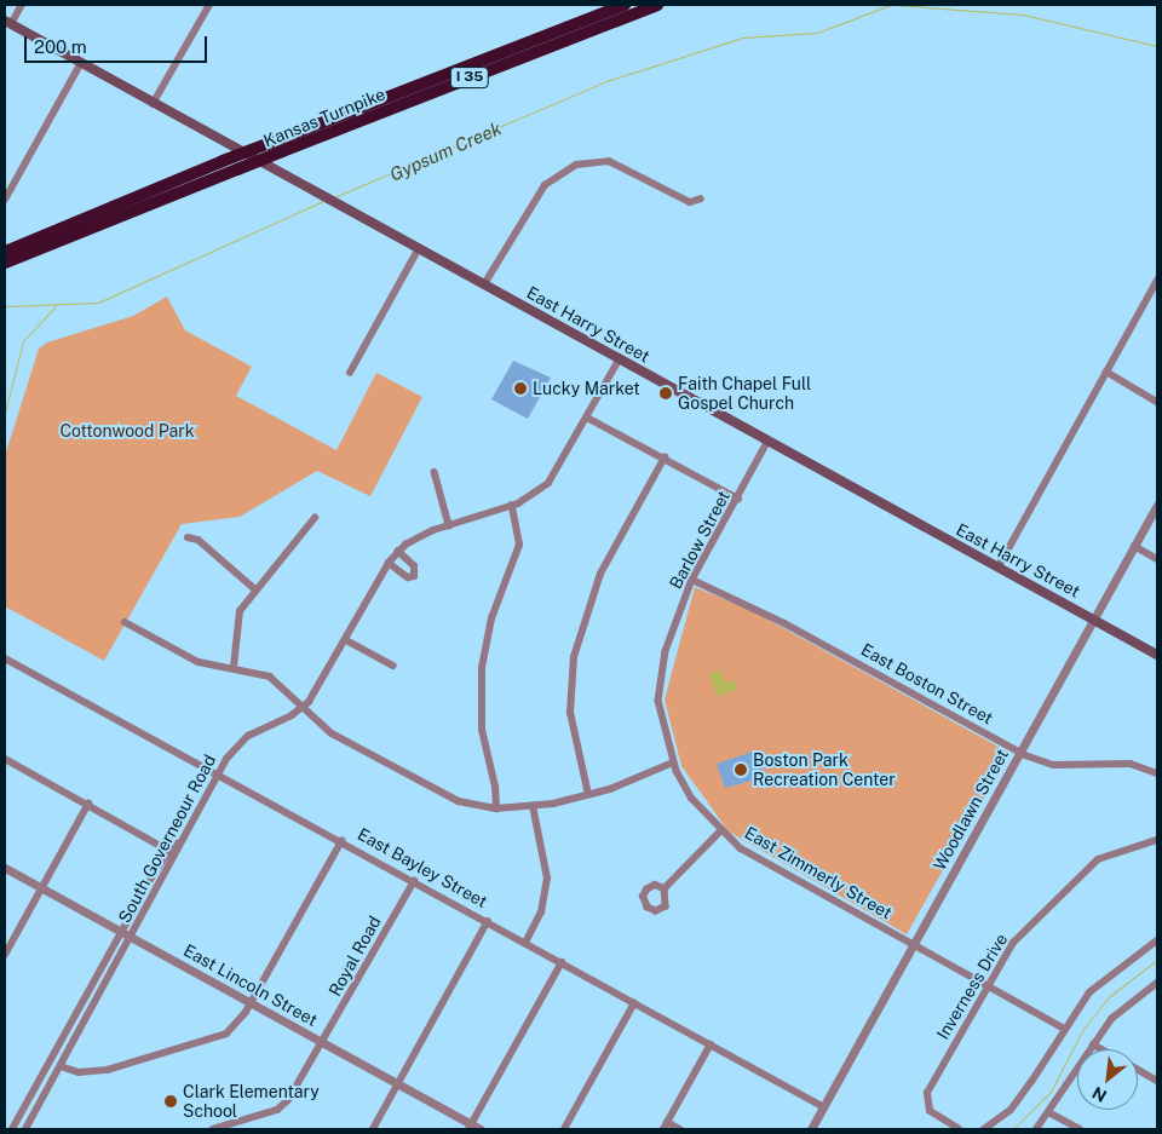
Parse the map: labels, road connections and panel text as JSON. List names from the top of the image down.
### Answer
{
  "streets": {
    "highway": ["I 35", "Kansas Turnpike"],
    "main road": ["East Harry Street"],
    "street": [
      "Barlow Street",
      "East Boston Street",
      "Woodlawn Street",
      "South Governeour Road",
      "East Bayley Street",
      "East Zimmerly Street",
      "Royal Road",
      "East Lincoln Street",
      "Inverness Drive"
    ]
  },
  "crossings": [
    ["East Harry Street", "Barlow Street"],
    ["East Harry Street", "Woodlawn Street"],
    ["East Harry Street", "South Governeour Road"],
    ["Barlow Street", "East Boston Street"],
    ["Barlow Street", "East Zimmerly Street"],
    ["East Boston Street", "Woodlawn Street"],
    ["Woodlawn Street", "East Bayley Street"],
    ["Woodlawn Street", "East Zimmerly Street"],
    ["South Governeour Road", "East Bayley Street"],
    ["South Governeour Road", "East Lincoln Street"],
    ["East Bayley Street", "Royal Road"],
    ["East Zimmerly Street", "Inverness Drive"],
    ["Royal Road", "East Lincoln Street"]
  ],
  "water": ["Gypsum Creek"],
  "parks": ["Cottonwood Park"],
  "places": [
    "Lucky Market",
    "Faith Chapel Full Gospel Church",
    "Boston Park Recreation Center",
    "Clark Elementary School"
  ],
  "scale_bar": "200 m",
  "north": "bottom left"
}
